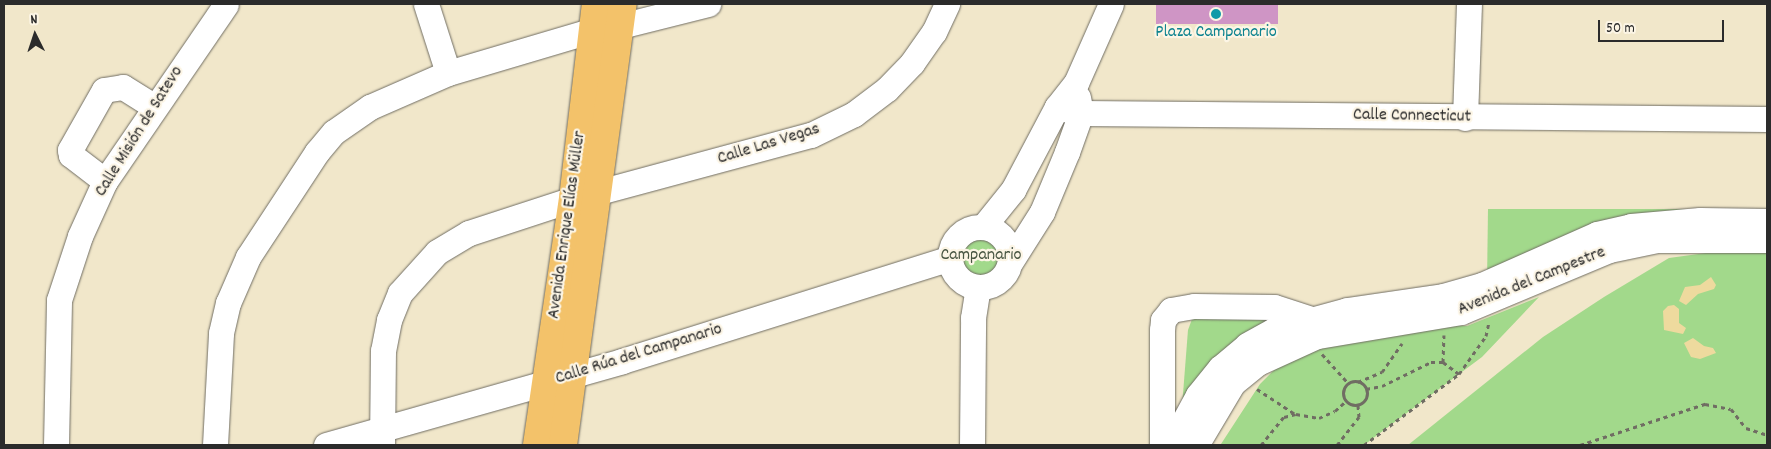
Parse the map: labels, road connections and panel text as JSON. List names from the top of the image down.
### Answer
{
  "streets": {
    "main road": ["Avenida Enrique Elías Müller"],
    "street": [
      "Calle Connecticut",
      "Calle Misión de Satevo",
      "Calle Las Vegas",
      "Avenida del Campestre",
      "Calle Rúa del Campanario"
    ]
  },
  "crossings": [
    ["Calle Las Vegas", "Avenida Enrique Elías Müller"],
    ["Calle Las Vegas", "Calle Rúa del Campanario"],
    ["Avenida Enrique Elías Müller", "Calle Rúa del Campanario"]
  ],
  "parks": ["Campanario"],
  "places": ["Plaza Campanario"],
  "scale_bar": "50 m",
  "north": "top"
}
